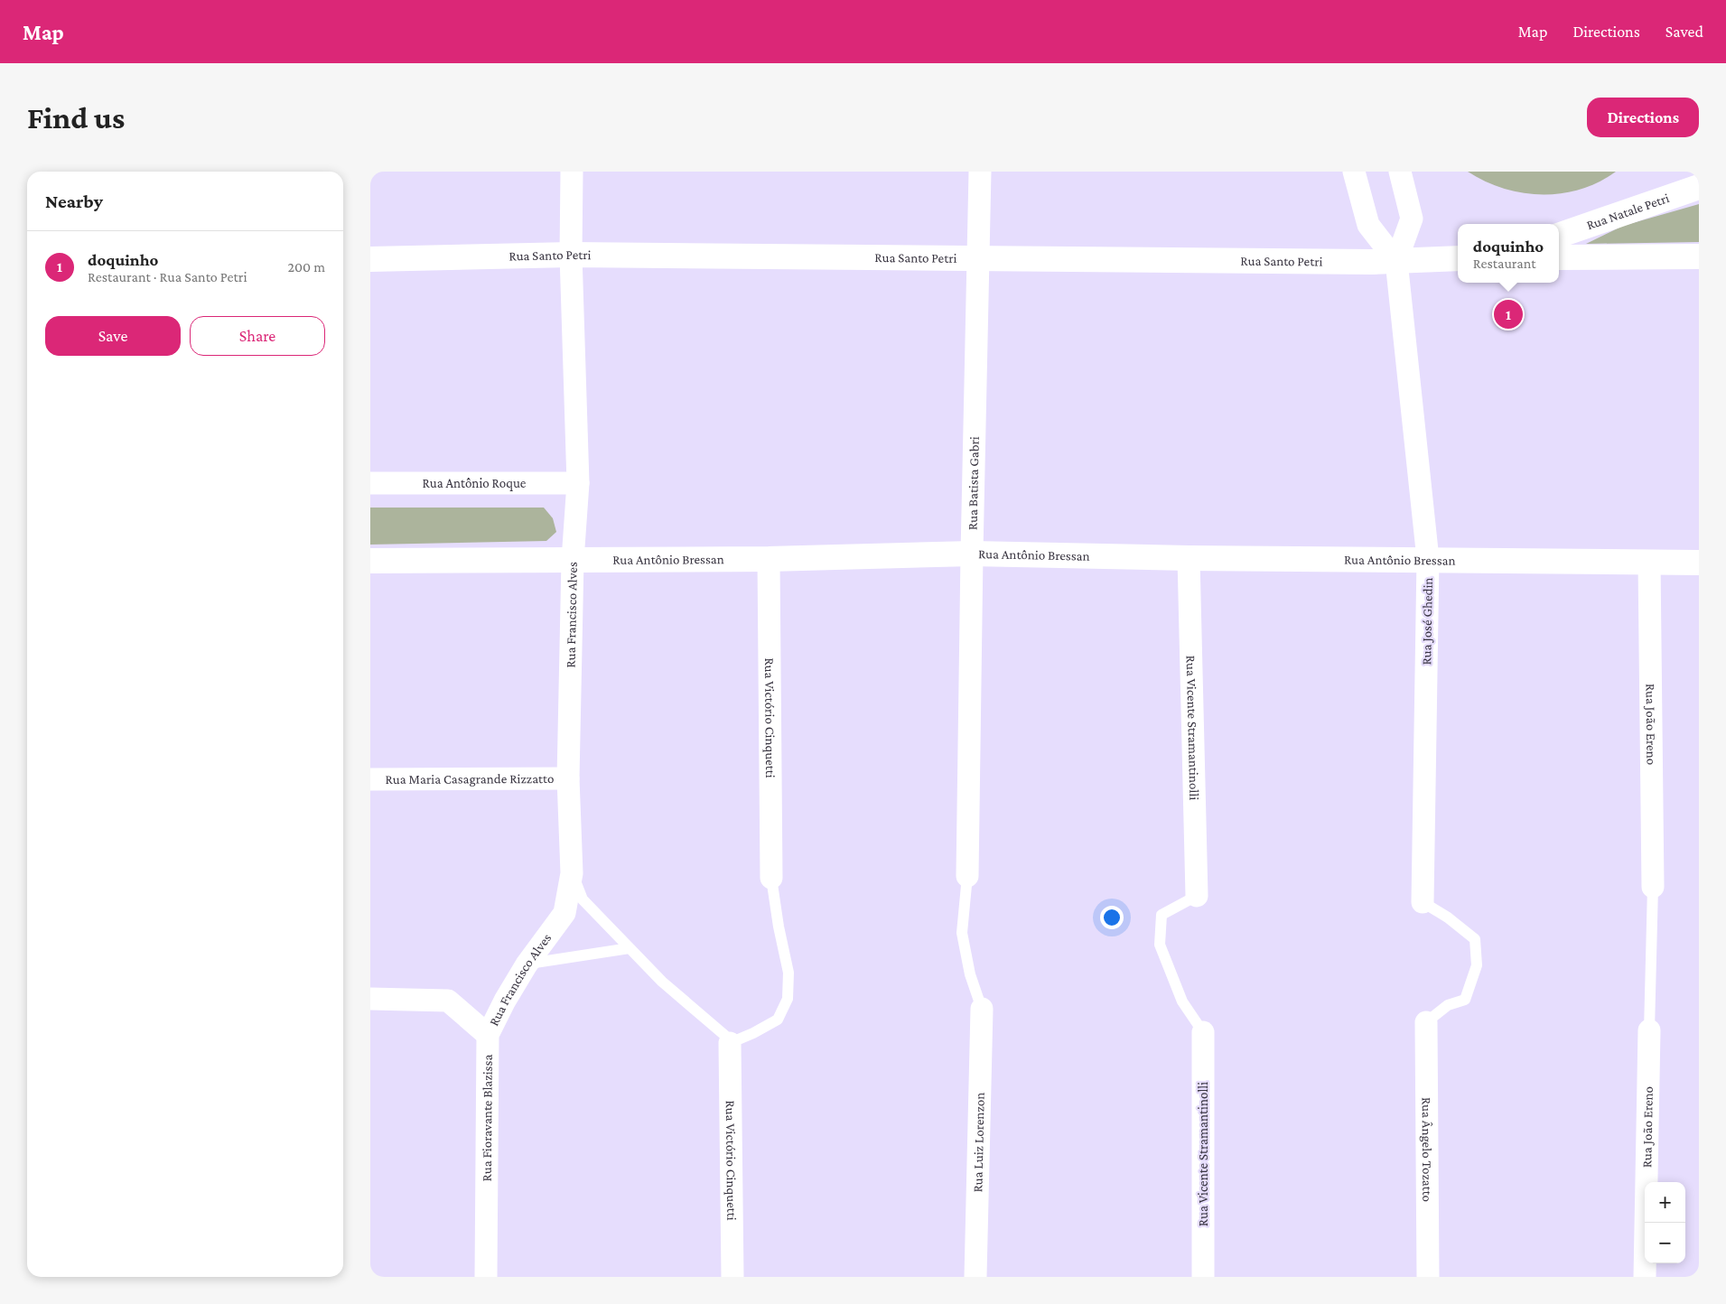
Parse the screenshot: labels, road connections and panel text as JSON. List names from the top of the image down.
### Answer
{
  "streets": {
    "street": [
      "Rua Natale Petri",
      "Rua Santo Petri",
      "Rua Antônio Roque",
      "Rua Batista Gabri",
      "Rua Antônio Bressan",
      "Rua Francisco Alves",
      "Rua José Ghedin",
      "Rua Victório Cinquetti",
      "Rua João Ereno",
      "Rua Vicente Stramantinolli",
      "Rua Maria Casagrande Rizzatto",
      "Rua Fioravante Blazissa",
      "Rua Luiz Lorenzon",
      "Rua Ângelo Tozatto"
    ]
  },
  "crossings": [
    ["Rua Santo Petri", "Rua Batista Gabri"],
    ["Rua Santo Petri", "Rua Francisco Alves"],
    ["Rua Santo Petri", "Rua José Ghedin"],
    ["Rua Antônio Roque", "Rua Francisco Alves"],
    ["Rua Batista Gabri", "Rua Antônio Bressan"],
    ["Rua Antônio Bressan", "Rua Francisco Alves"],
    ["Rua Antônio Bressan", "Rua José Ghedin"],
    ["Rua Antônio Bressan", "Rua Victório Cinquetti"],
    ["Rua Antônio Bressan", "Rua João Ereno"],
    ["Rua Antônio Bressan", "Rua Vicente Stramantinolli"],
    ["Rua Francisco Alves", "Rua Maria Casagrande Rizzatto"],
    ["Rua Francisco Alves", "Rua Fioravante Blazissa"]
  ],
  "page": {
    "header": "Map",
    "nav": ["Map", "Directions", "Saved"],
    "buttons": [
      "Directions",
      ["Save", "Share"]
    ],
    "title": "Find us",
    "heading": "Nearby",
    "popup": ["doquinho", "Restaurant"],
    "list": [
      {
        "mark": "1",
        "name": "doquinho",
        "note": "Restaurant · Rua Santo Petri",
        "value": "200 m"
      }
    ],
    "pins": "1",
    "map_buttons": ["+", "−"]
  }
}
